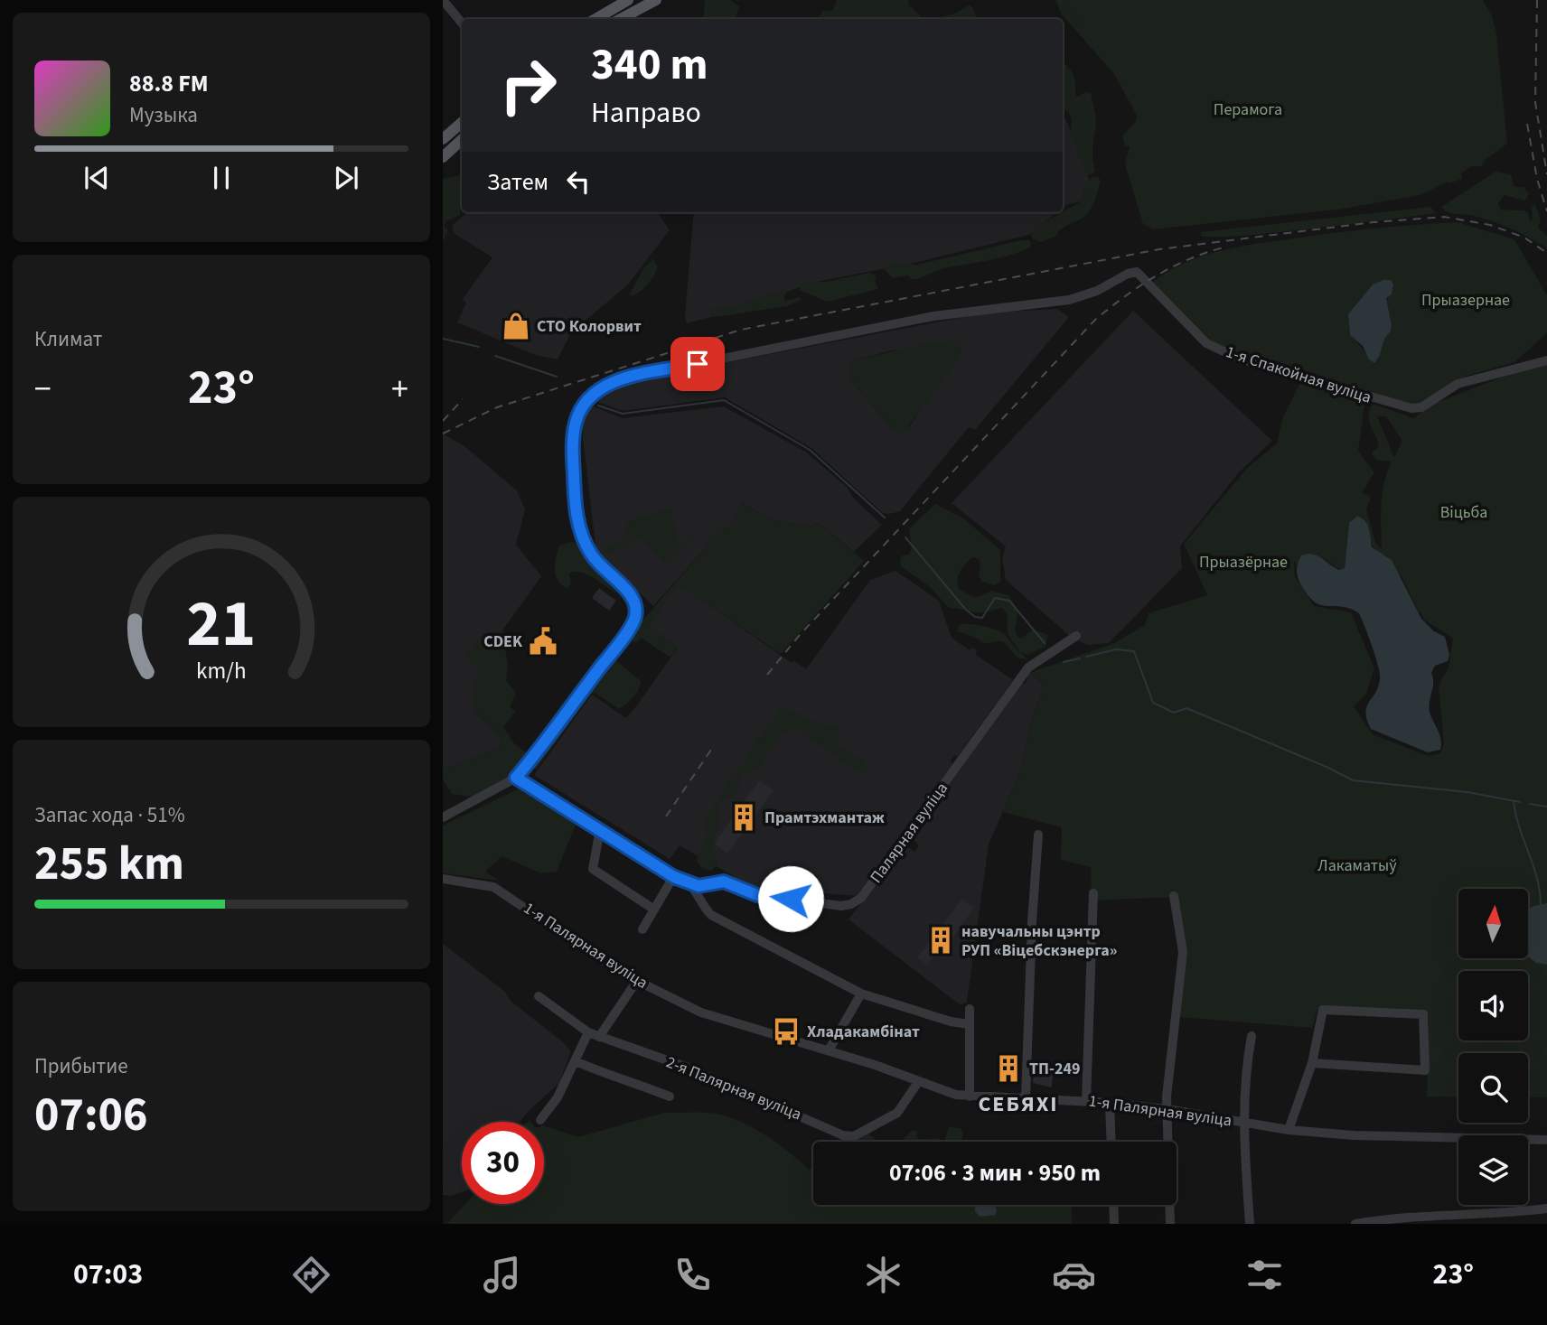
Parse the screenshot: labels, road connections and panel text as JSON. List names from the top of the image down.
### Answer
{
  "streets": {
    "street": [
      "1-я Спакойная вуліца",
      "Палярная вуліца",
      "1-я Палярная вуліца",
      "2-я Палярная вуліца"
    ]
  },
  "crossings": [
    ["1-я Спакойная вуліца", "Палярная вуліца"],
    ["1-я Палярная вуліца", "2-я Палярная вуліца"]
  ],
  "districts": ["СЕБЯХІ"],
  "parks": [
    "Перамога",
    "Прыазернае",
    "Віцьба",
    "Прыазёрнае",
    "Лакаматыў"
  ],
  "places": {
    "shop": ["СТО Колорвит"],
    "public building": ["CDEK"],
    "building": ["Прамтэхмантаж", "навучальны цэнтр РУП «Віцебскэнерга»", "ТП-249"],
    "bus stop": ["Хладакамбінат"]
  },
  "north": "top",
  "page": {
    "turn": ["340 m", "Направо"],
    "song": ["88.8 FM", "Музыка"],
    "then": "Затем",
    "tile": [
      "Климат",
      ["Запас хода · 51%", "255 km"],
      ["Прибытие", "07:06"]
    ],
    "heat": ["−", "23°", "+"],
    "limit": "30",
    "trip": "07:06 · 3 мин · 950 m",
    "tabs": ["07:03", "23°"],
    "gauge": ["21", "km/h"]
  }
}
